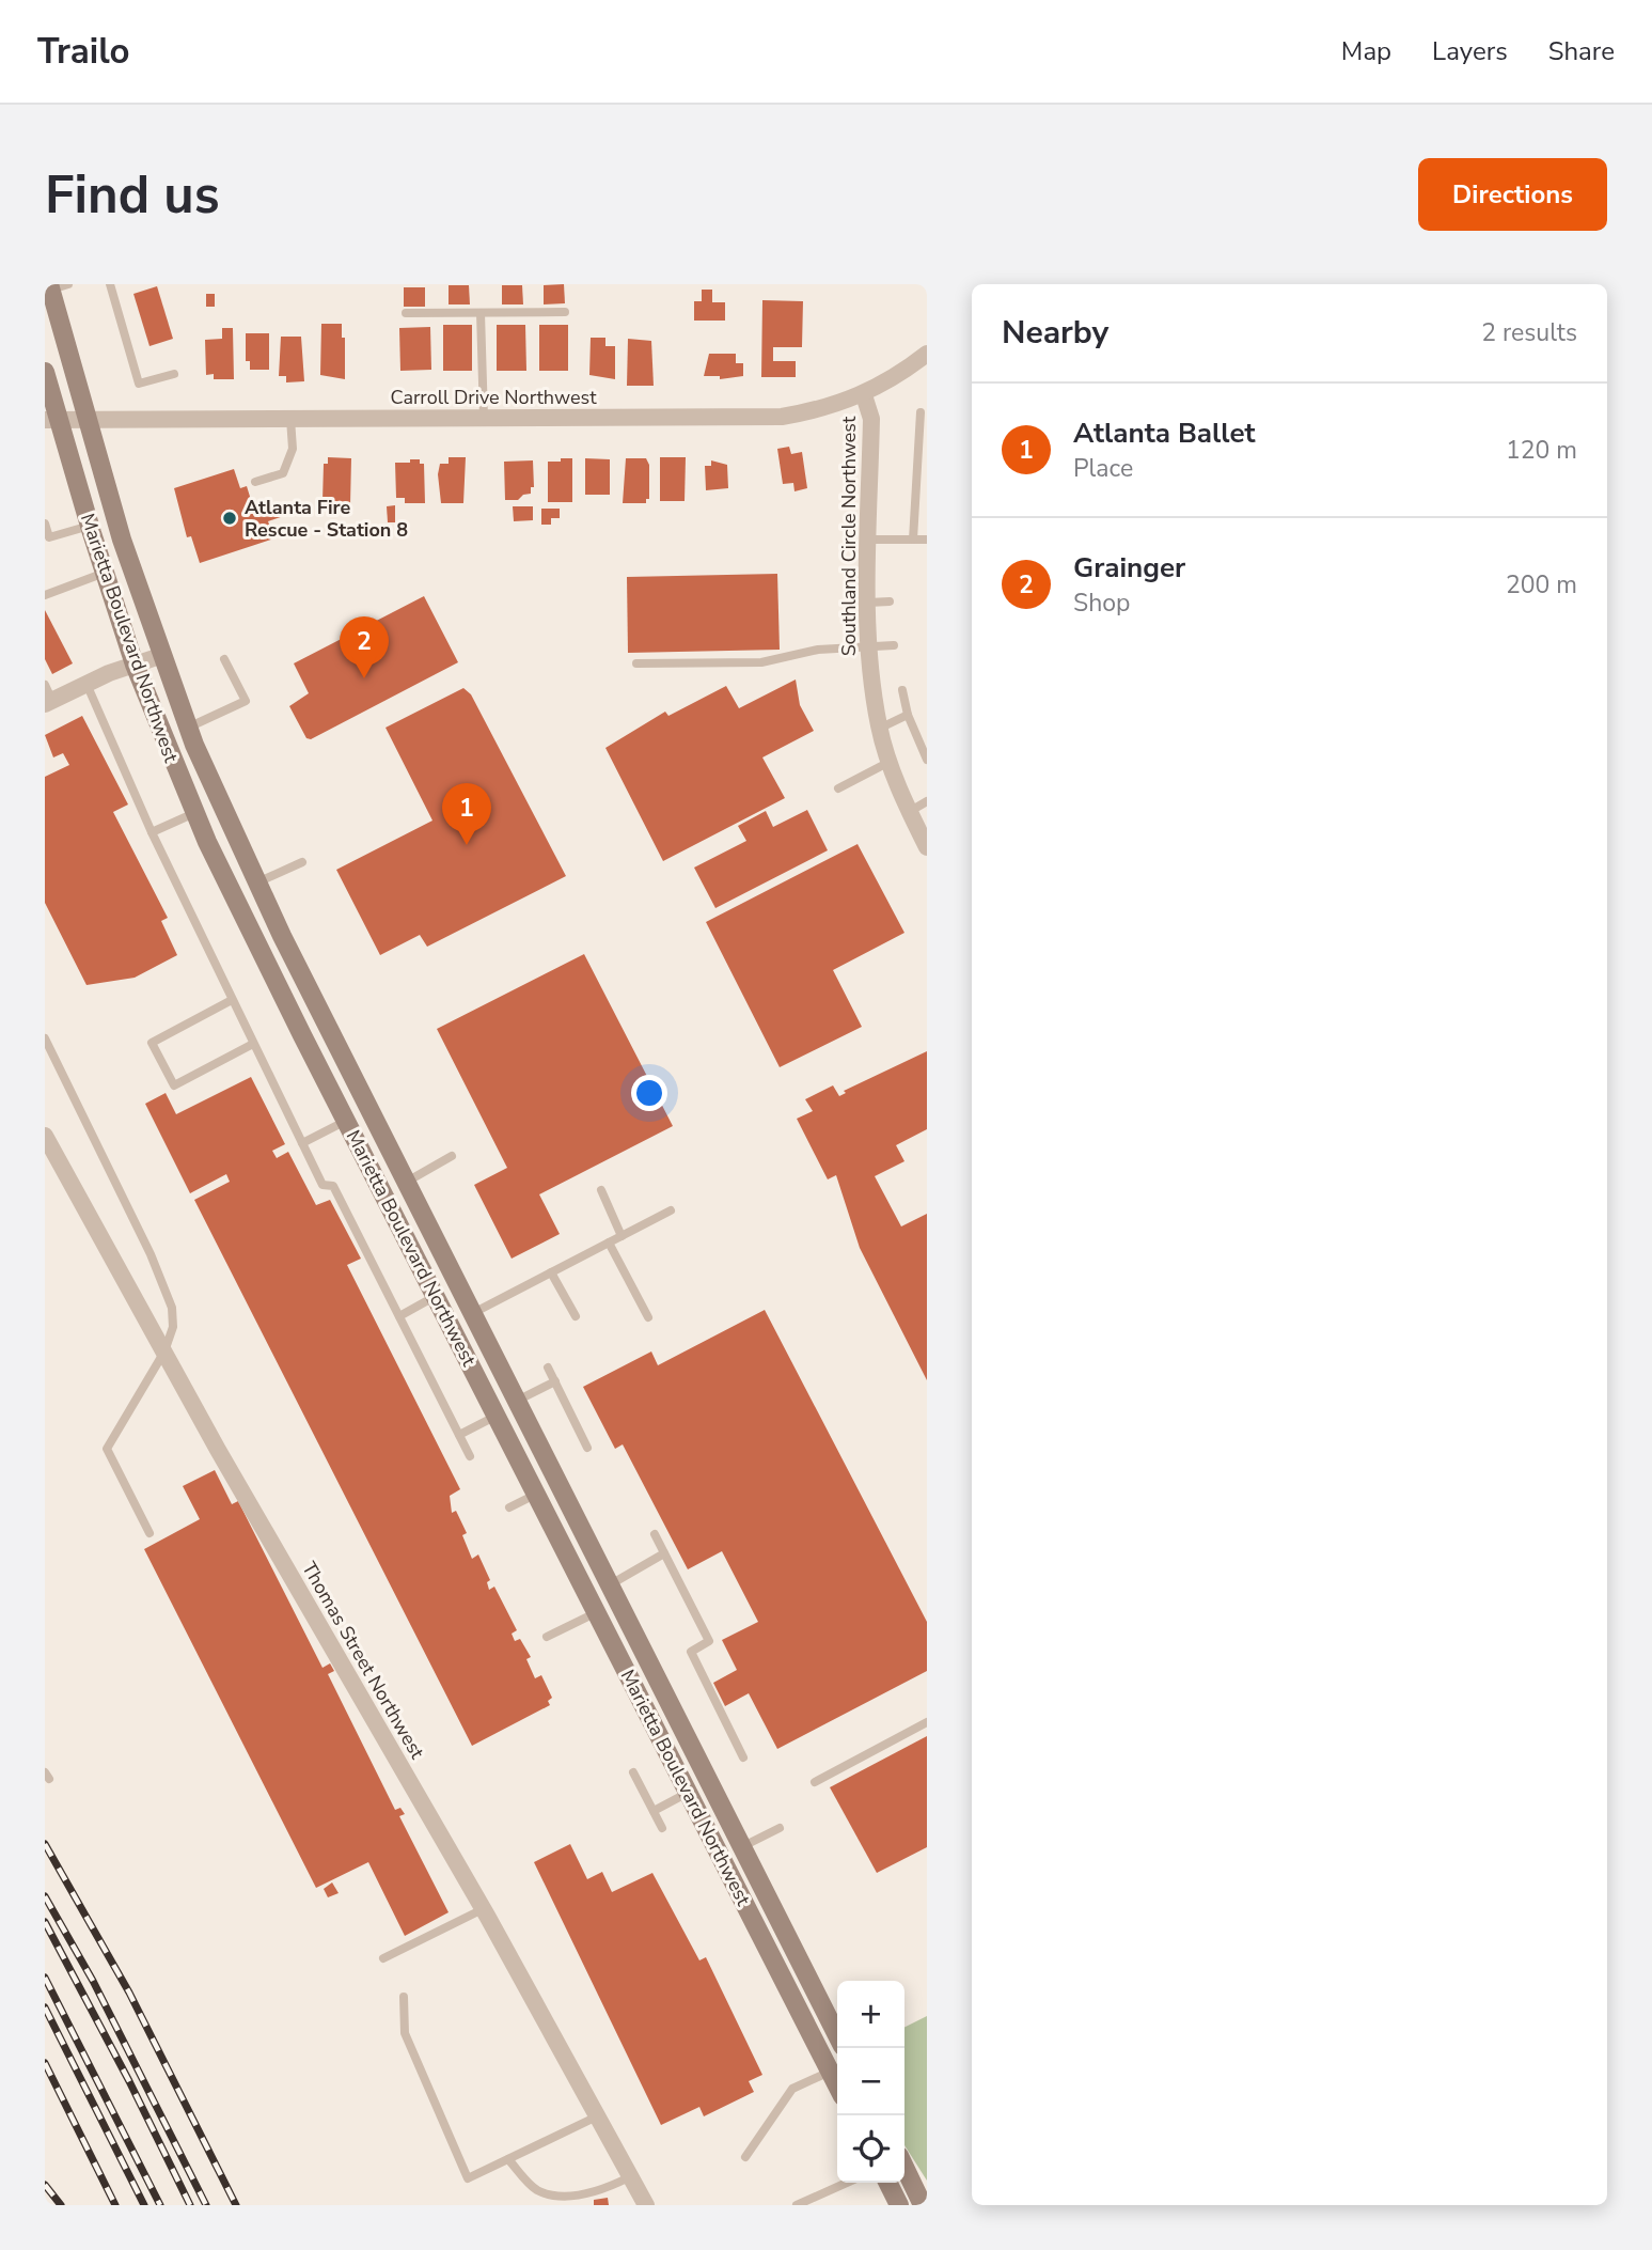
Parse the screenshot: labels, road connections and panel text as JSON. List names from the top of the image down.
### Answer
{
  "streets": {
    "main road": ["Marietta Boulevard Northwest"],
    "street": ["Carroll Drive Northwest", "Southland Circle Northwest", "Thomas Street Northwest"]
  },
  "crossings": [
    ["Carroll Drive Northwest", "Southland Circle Northwest"],
    ["Carroll Drive Northwest", "Marietta Boulevard Northwest"]
  ],
  "places": ["Atlanta Fire Rescue - Station 8"],
  "page": {
    "header": "Trailo",
    "nav": ["Map", "Layers", "Share"],
    "buttons": "Directions",
    "title": "Find us",
    "heading": ["Nearby", "2 results"],
    "list": [
      {
        "mark": "1",
        "name": "Atlanta Ballet",
        "note": "Place",
        "value": "120 m"
      },
      {
        "mark": "2",
        "name": "Grainger",
        "note": "Shop",
        "value": "200 m"
      }
    ],
    "pins": ["2", "1"],
    "map_buttons": ["+", "−"]
  }
}
